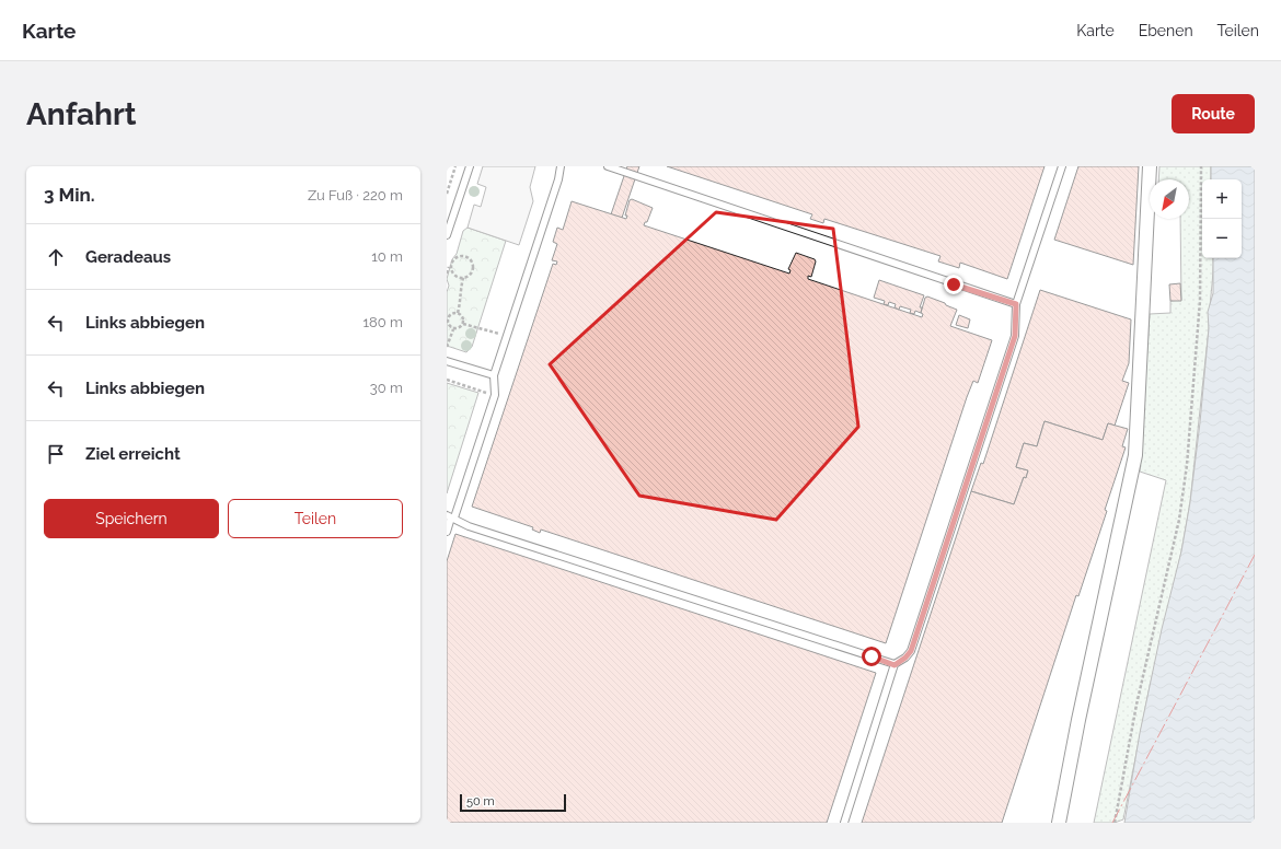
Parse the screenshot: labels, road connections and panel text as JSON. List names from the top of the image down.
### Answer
{
  "scale_bar": "50 m",
  "north": "bottom left",
  "page": {
    "header": "Karte",
    "nav": ["Karte", "Ebenen", "Teilen"],
    "buttons": [
      "Route",
      ["Speichern", "Teilen"]
    ],
    "title": "Anfahrt",
    "heading": ["3 Min.", "Zu Fuß · 220 m"],
    "map_buttons": ["+", "−"],
    "list": [
      ["Geradeaus", "10 m"],
      ["Links abbiegen", "180 m"],
      ["Links abbiegen", "30 m"],
      "Ziel erreicht"
    ],
    "scale": "50 m"
  }
}
